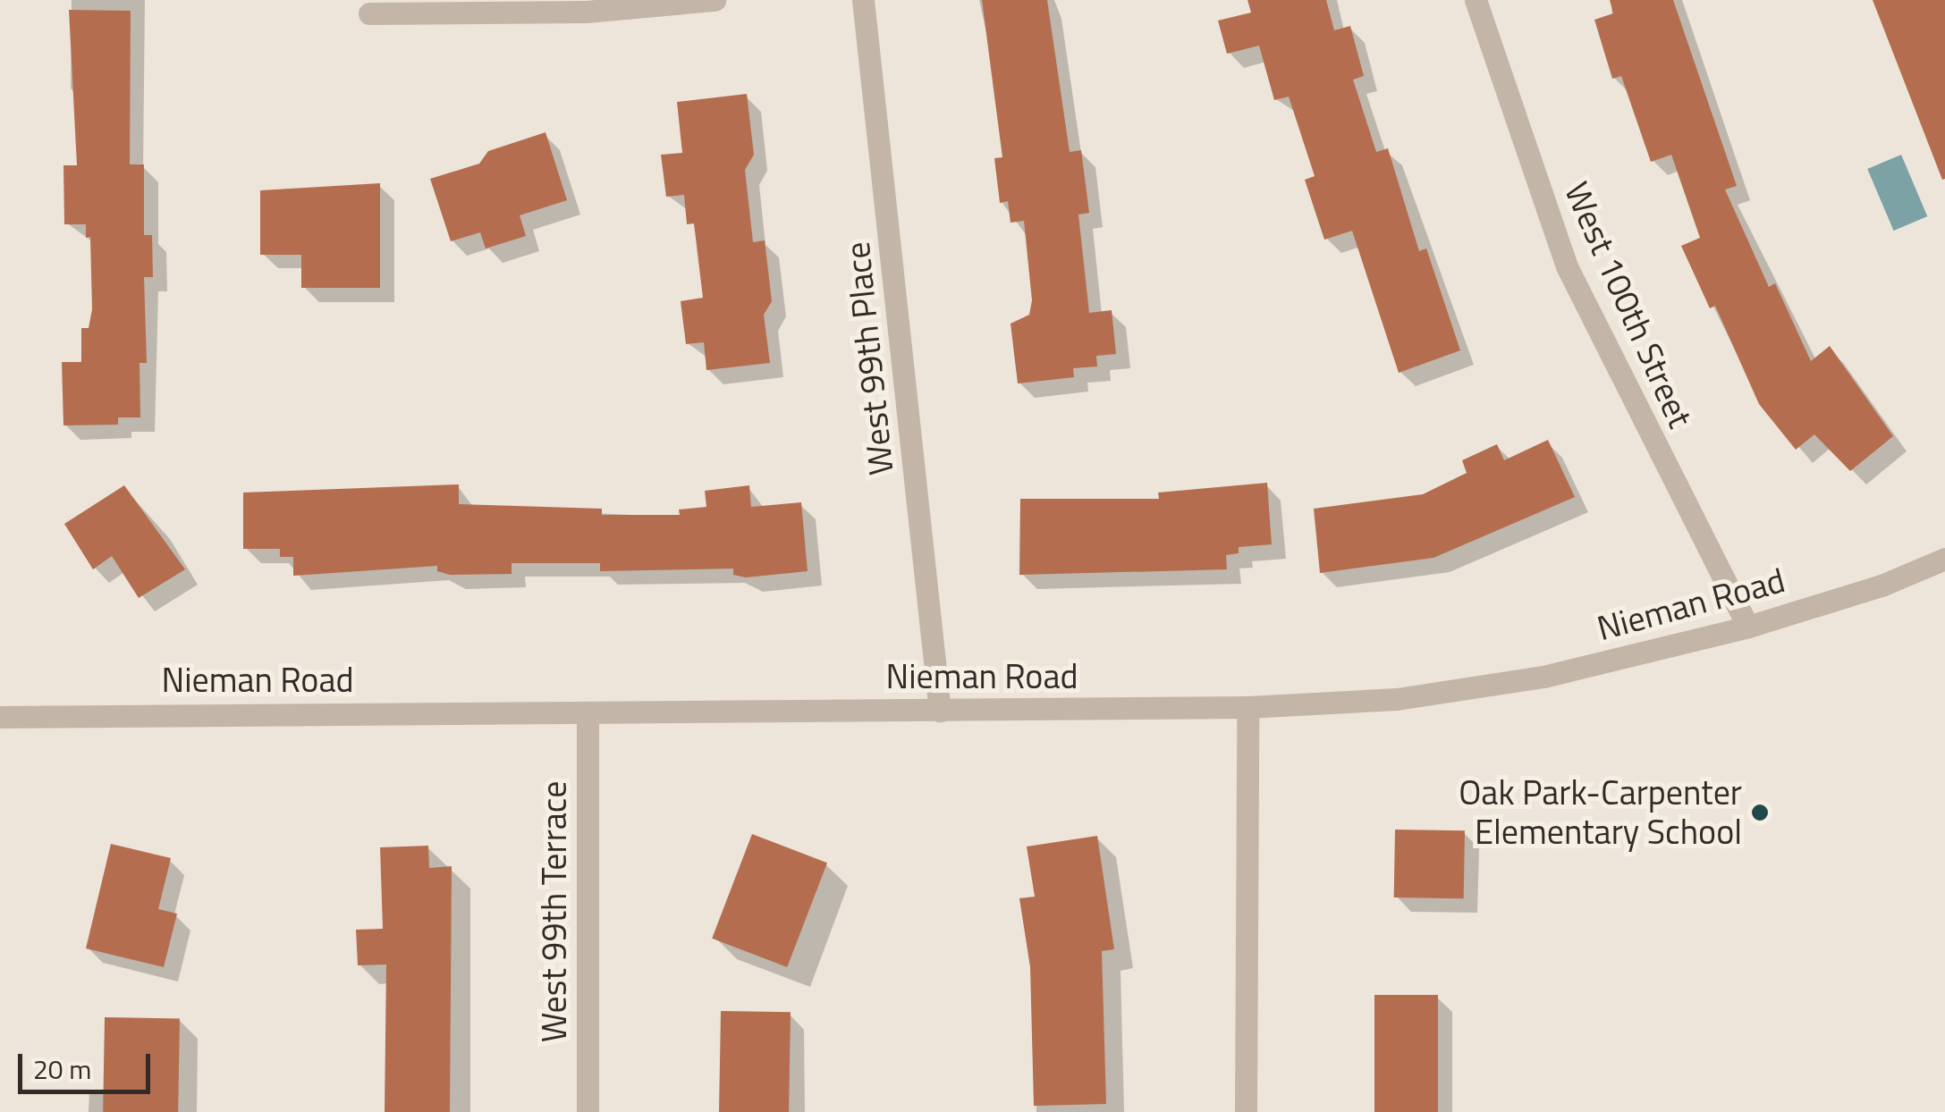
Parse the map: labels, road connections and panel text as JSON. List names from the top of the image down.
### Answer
{
  "streets": {
    "street": [
      "West 100th Street",
      "West 99th Place",
      "Nieman Road",
      "West 99th Terrace"
    ]
  },
  "crossings": [
    ["West 100th Street", "Nieman Road"],
    ["West 99th Place", "Nieman Road"],
    ["Nieman Road", "West 99th Terrace"]
  ],
  "places": ["Oak Park-Carpenter Elementary School"],
  "scale_bar": "20 m"
}
